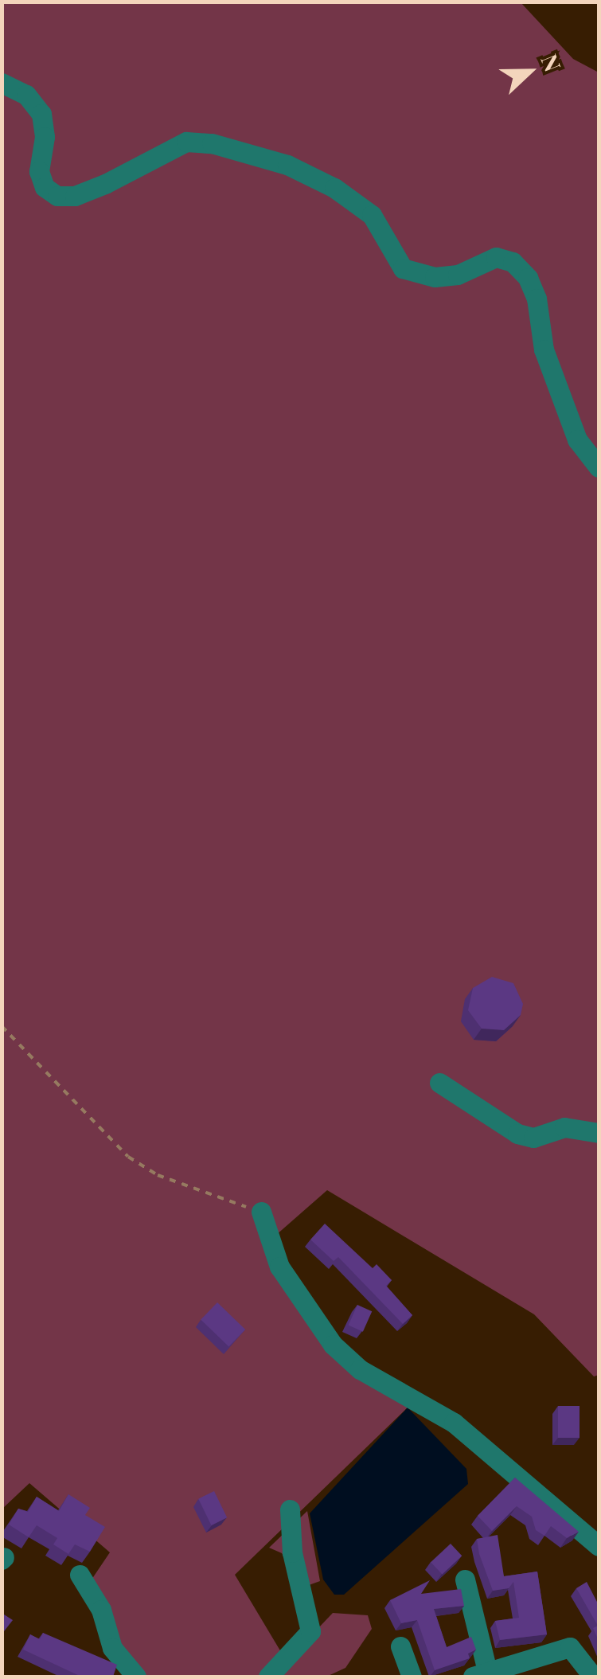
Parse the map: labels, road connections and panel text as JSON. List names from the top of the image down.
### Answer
{
  "north": "right"
}
